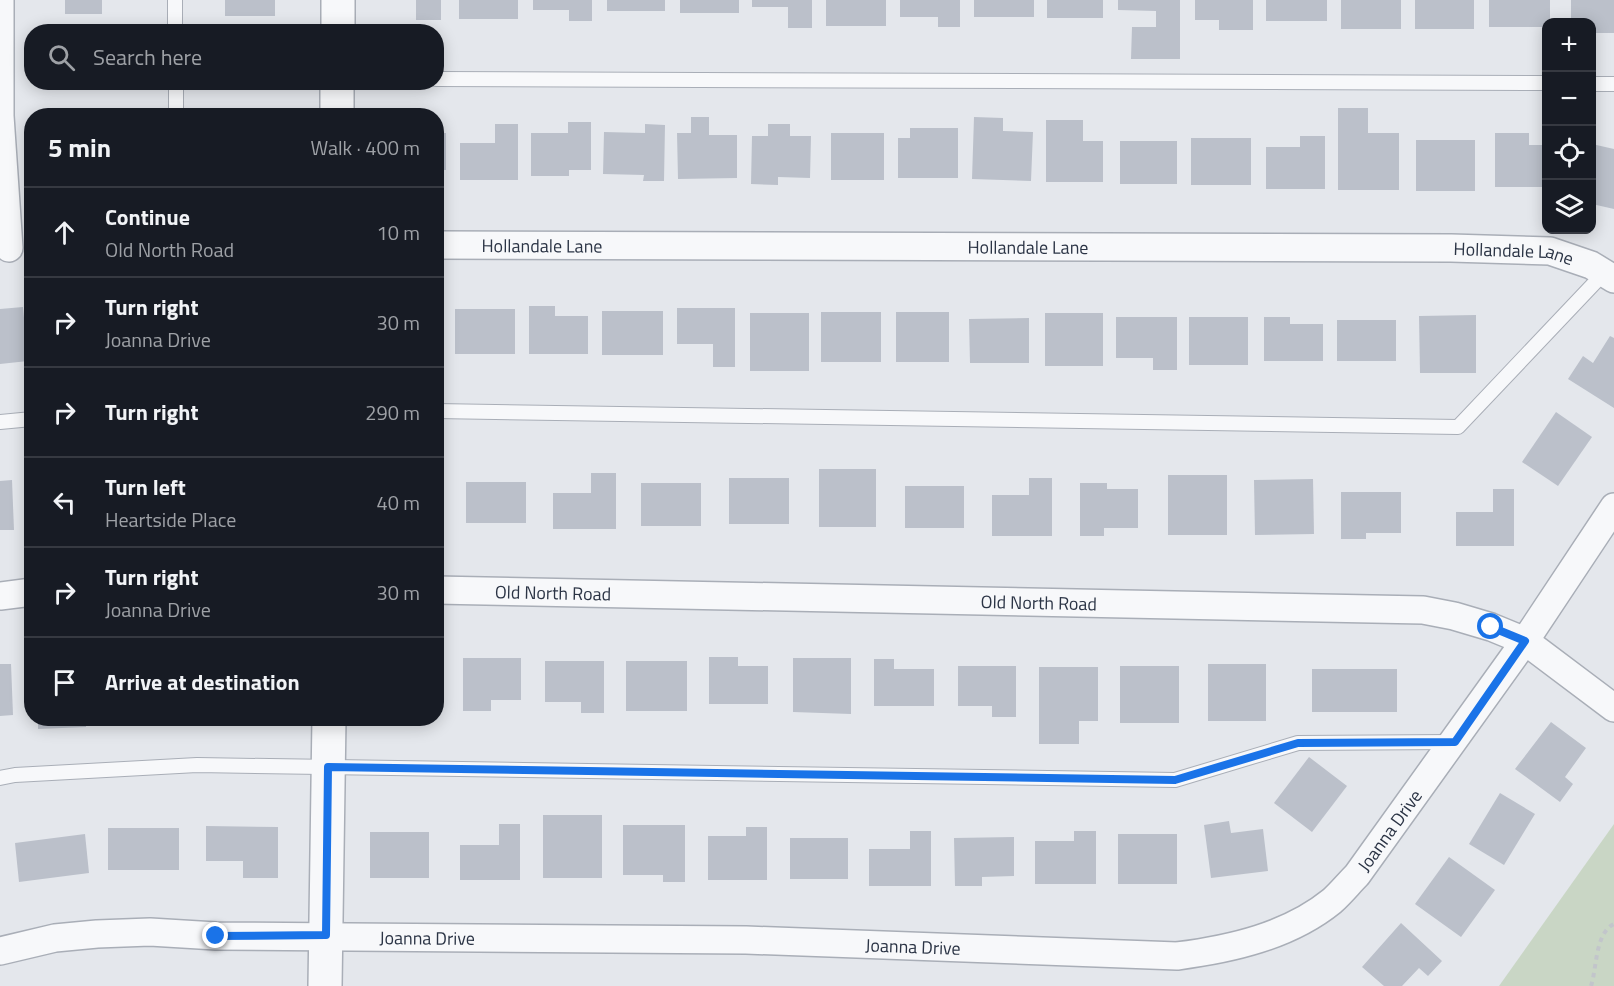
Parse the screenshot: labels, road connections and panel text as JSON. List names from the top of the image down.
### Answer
{
  "streets": {
    "street": ["Hollandale Lane", "Old North Road", "Joanna Drive"]
  },
  "crossings": [
    ["Old North Road", "Joanna Drive"]
  ],
  "page": {
    "map_buttons": ["+", "−"],
    "search": "Search here",
    "heading": ["5 min", "Walk · 400 m"],
    "list": [
      ["Continue", "Old North Road", "10 m"],
      ["Turn right", "Joanna Drive", "30 m"],
      ["Turn right", "290 m"],
      ["Turn left", "Heartside Place", "40 m"],
      ["Turn right", "Joanna Drive", "30 m"],
      "Arrive at destination"
    ]
  }
}
